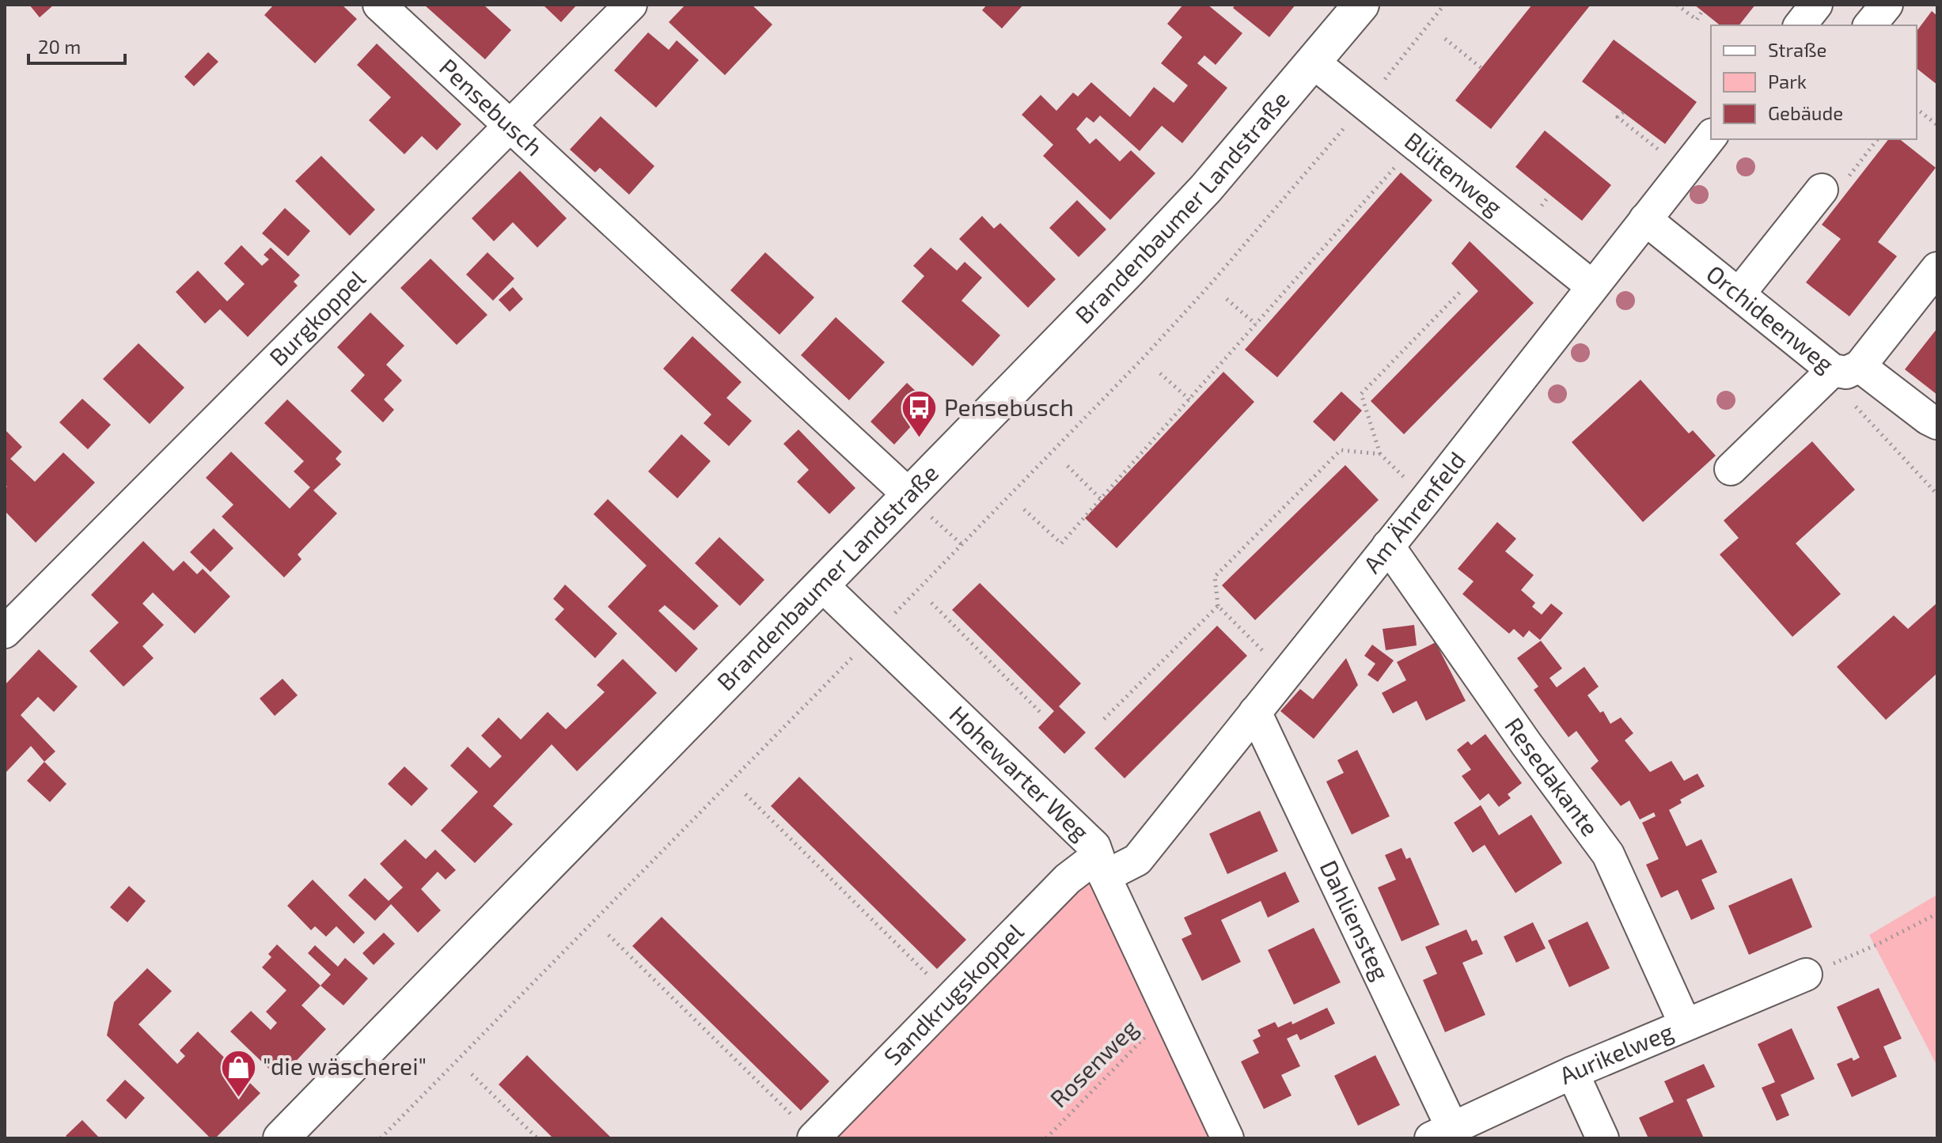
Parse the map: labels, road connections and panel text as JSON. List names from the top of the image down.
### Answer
{
  "streets": {
    "main road": ["Brandenbaumer Landstraße"],
    "street": [
      "Pensebusch",
      "Blütenweg",
      "Orchideenweg",
      "Burgkoppel",
      "Am Ährenfeld",
      "Hohewarter Weg",
      "Resedakante",
      "Dahliensteg",
      "Sandkrugskoppel",
      "Aurikelweg"
    ],
    "path": ["Rosenweg"]
  },
  "crossings": [
    ["Pensebusch", "Brandenbaumer Landstraße"],
    ["Pensebusch", "Burgkoppel"],
    ["Blütenweg", "Brandenbaumer Landstraße"],
    ["Blütenweg", "Am Ährenfeld"],
    ["Brandenbaumer Landstraße", "Hohewarter Weg"],
    ["Orchideenweg", "Am Ährenfeld"],
    ["Am Ährenfeld", "Hohewarter Weg"],
    ["Am Ährenfeld", "Resedakante"],
    ["Am Ährenfeld", "Dahliensteg"],
    ["Am Ährenfeld", "Sandkrugskoppel"],
    ["Hohewarter Weg", "Sandkrugskoppel"],
    ["Hohewarter Weg", "Rosenweg"],
    ["Resedakante", "Aurikelweg"],
    ["Dahliensteg", "Aurikelweg"]
  ],
  "places": {
    "bus stop": ["Pensebusch"],
    "shop": ["\"die wäscherei\""]
  },
  "legend": ["Straße", "Park", "Gebäude"],
  "scale_bar": "20 m"
}
